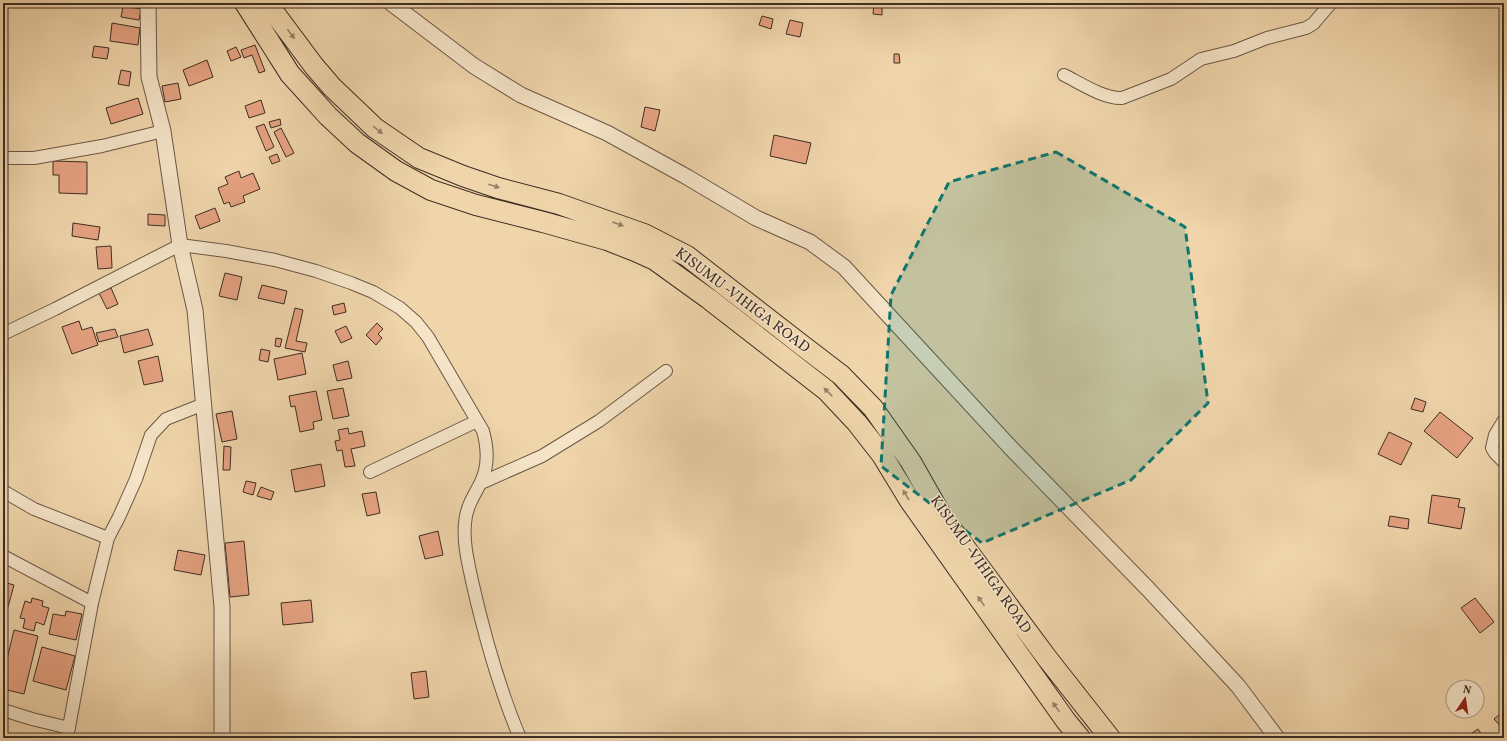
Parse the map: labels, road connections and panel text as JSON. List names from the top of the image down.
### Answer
{
  "streets": {
    "highway": ["KISUMU -VIHIGA ROAD"]
  },
  "north": "top"
}
